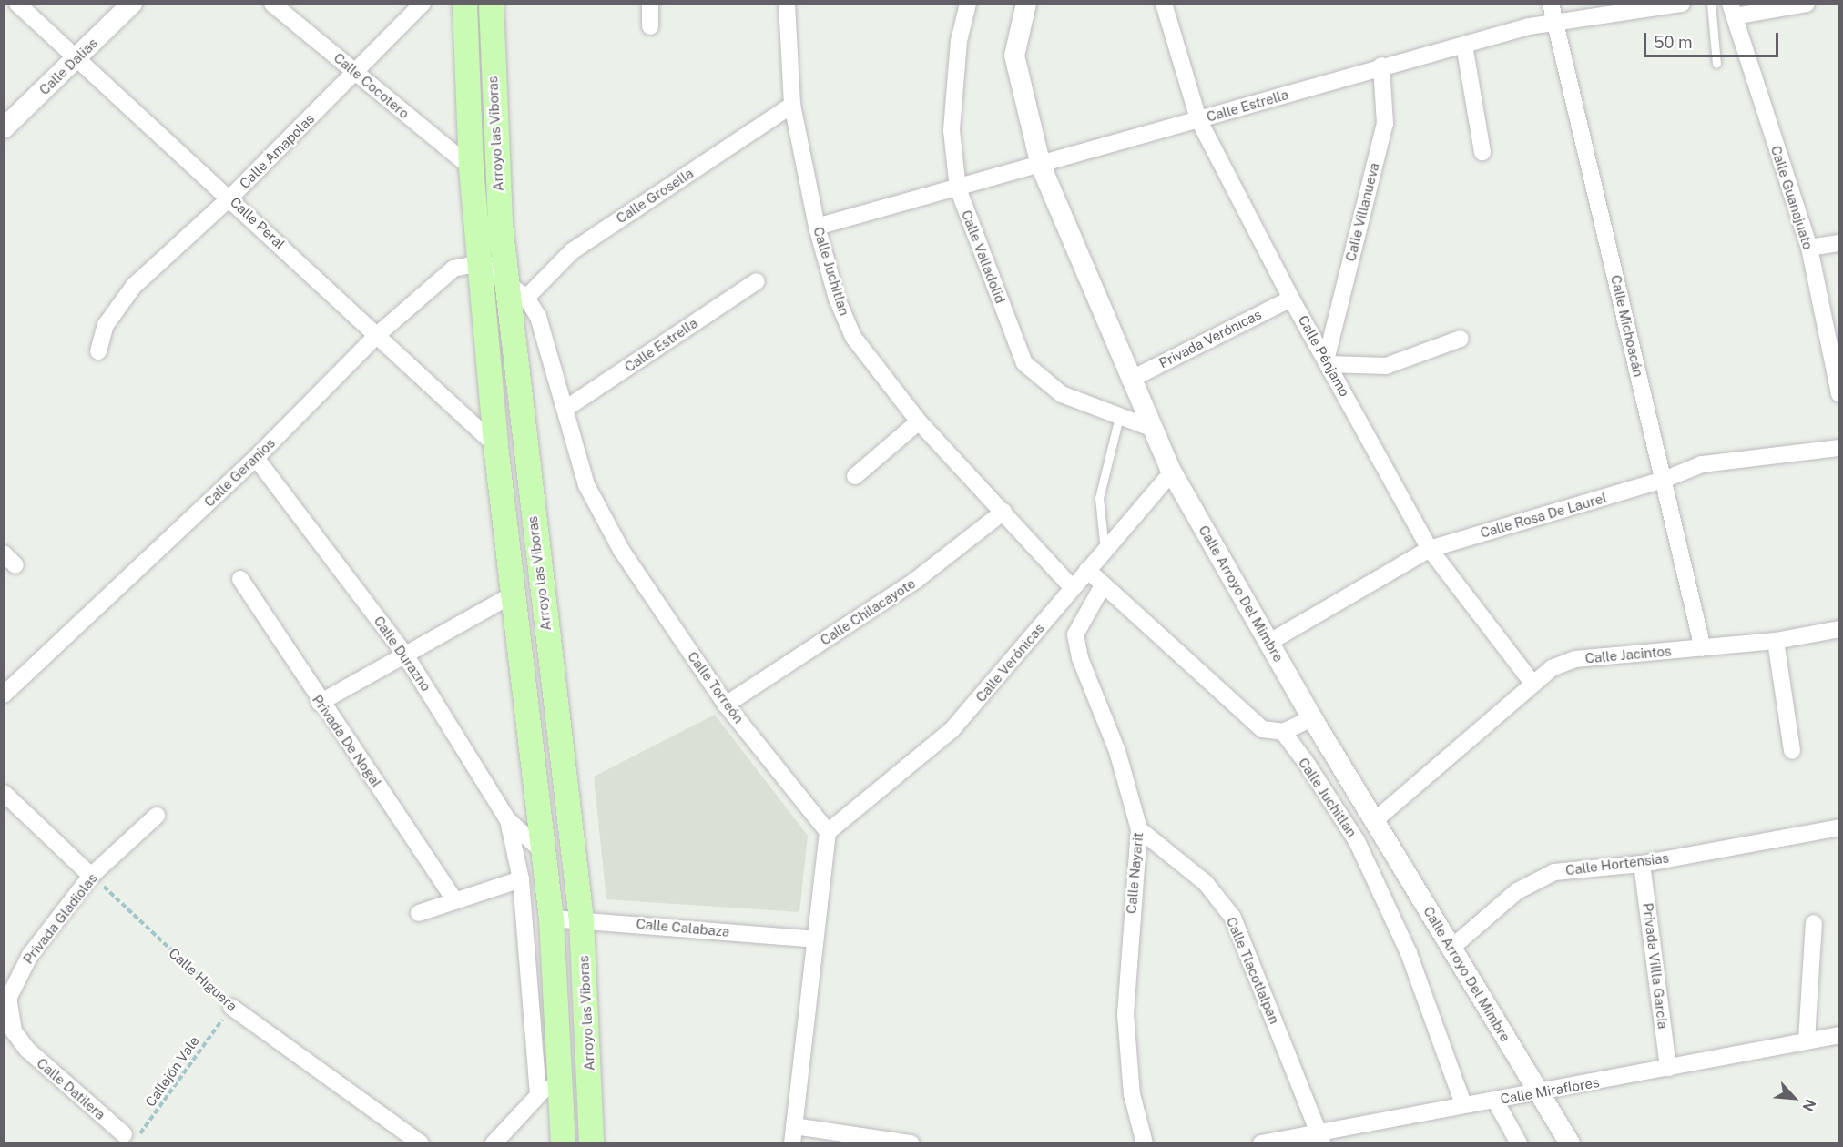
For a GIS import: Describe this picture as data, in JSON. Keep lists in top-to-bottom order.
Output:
{
  "streets": {
    "main road": ["Arroyo las Víboras"],
    "street": [
      "Calle Dalias",
      "Calle Cocotero",
      "Calle Estrella",
      "Calle Amapolas",
      "Calle Grosella",
      "Calle Guanajuato",
      "Calle Villanueva",
      "Calle Peral",
      "Calle Valladolid",
      "Calle Juchitlan",
      "Calle Michoacán",
      "Privada Verónicas",
      "Calle Pénjamo",
      "Calle Geranios",
      "Calle Rosa De Laurel",
      "Calle Arroyo Del Mimbre",
      "Calle Chilacayote",
      "Calle Durazno",
      "Calle Jacintos",
      "Calle Verónicas",
      "Calle Torreón",
      "Privada De Nogal",
      "Calle Hortensias",
      "Calle Nayarit",
      "Privada Gladiolas",
      "Calle Calabaza",
      "Privada Villla García",
      "Calle Tlacotlalpan",
      "Calle Higuera",
      "Calle Datilera",
      "Calle Miraflores"
    ],
    "path": ["Callejón Vale"]
  },
  "crossings": [
    ["Calle Dalias", "Calle Peral"],
    ["Calle Cocotero", "Arroyo las Víboras"],
    ["Calle Cocotero", "Calle Amapolas"],
    ["Calle Estrella", "Calle Villanueva"],
    ["Calle Estrella", "Calle Valladolid"],
    ["Calle Estrella", "Calle Juchitlan"],
    ["Calle Estrella", "Calle Michoacán"],
    ["Calle Estrella", "Calle Pénjamo"],
    ["Calle Estrella", "Calle Arroyo Del Mimbre"],
    ["Calle Estrella", "Calle Torreón"],
    ["Arroyo las Víboras", "Calle Peral"],
    ["Arroyo las Víboras", "Calle Geranios"],
    ["Arroyo las Víboras", "Calle Durazno"],
    ["Arroyo las Víboras", "Calle Torreón"],
    ["Arroyo las Víboras", "Calle Calabaza"],
    ["Calle Amapolas", "Calle Peral"],
    ["Calle Grosella", "Calle Juchitlan"],
    ["Calle Grosella", "Calle Torreón"],
    ["Calle Villanueva", "Calle Pénjamo"],
    ["Calle Peral", "Calle Geranios"],
    ["Calle Valladolid", "Calle Arroyo Del Mimbre"],
    ["Calle Juchitlan", "Calle Chilacayote"],
    ["Calle Juchitlan", "Calle Verónicas"],
    ["Calle Juchitlan", "Calle Miraflores"],
    ["Calle Michoacán", "Calle Rosa De Laurel"],
    ["Calle Michoacán", "Calle Jacintos"],
    ["Privada Verónicas", "Calle Pénjamo"],
    ["Privada Verónicas", "Calle Arroyo Del Mimbre"],
    ["Calle Pénjamo", "Calle Rosa De Laurel"],
    ["Calle Pénjamo", "Calle Jacintos"],
    ["Calle Geranios", "Calle Durazno"],
    ["Calle Geranios", "Calle Torreón"],
    ["Calle Rosa De Laurel", "Calle Arroyo Del Mimbre"],
    ["Calle Arroyo Del Mimbre", "Calle Jacintos"],
    ["Calle Arroyo Del Mimbre", "Calle Verónicas"],
    ["Calle Arroyo Del Mimbre", "Calle Hortensias"],
    ["Calle Arroyo Del Mimbre", "Calle Miraflores"],
    ["Calle Chilacayote", "Calle Torreón"],
    ["Calle Verónicas", "Calle Torreón"],
    ["Calle Hortensias", "Privada Villla García"],
    ["Calle Nayarit", "Calle Tlacotlalpan"],
    ["Privada Gladiolas", "Calle Higuera"],
    ["Privada Gladiolas", "Calle Datilera"],
    ["Privada Villla García", "Calle Miraflores"],
    ["Calle Tlacotlalpan", "Calle Miraflores"],
    ["Calle Higuera", "Callejón Vale"],
    ["Callejón Vale", "Calle Datilera"]
  ],
  "scale_bar": "50 m",
  "north": "bottom right"
}
